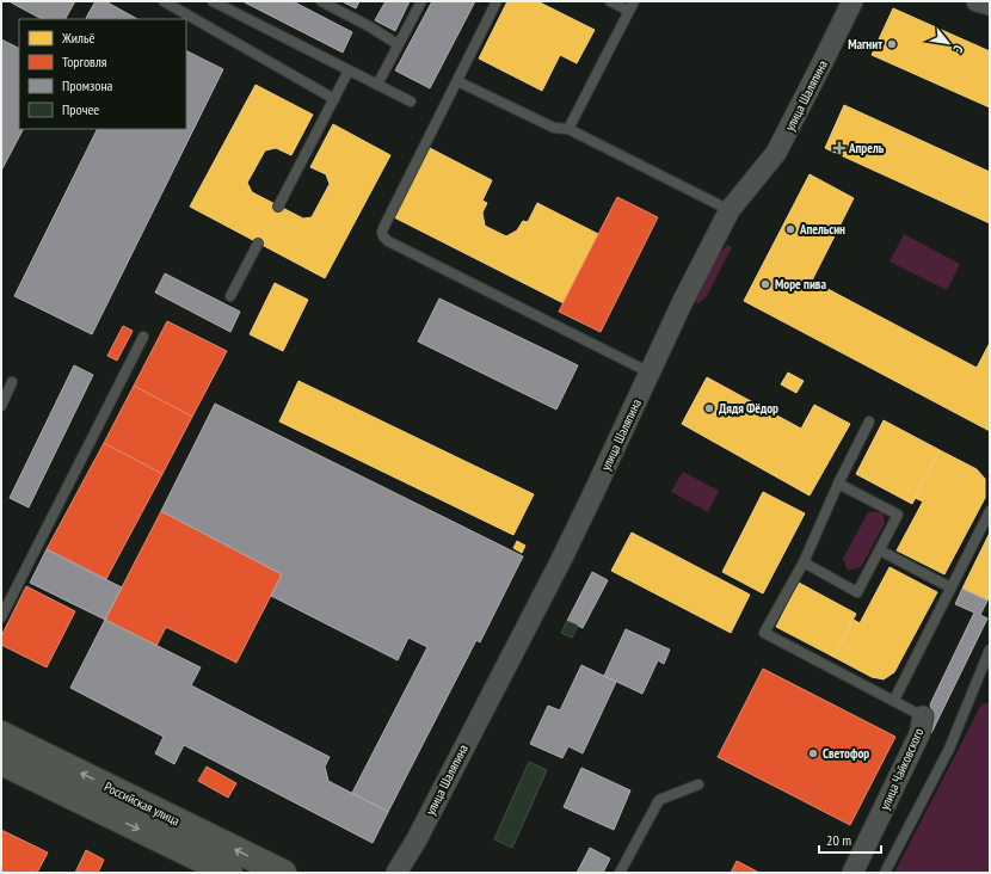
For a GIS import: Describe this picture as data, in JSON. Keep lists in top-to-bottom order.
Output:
{
  "streets": {
    "main road": ["Российская улица"],
    "street": ["улица Шаляпина", "улица Чайковского"]
  },
  "places": {
    "other": [
      "Магнит",
      "Апельсин",
      "Море пива",
      "Дядя Фёдор",
      "Светофор"
    ],
    "health": ["Апрель"]
  },
  "legend": [
    "Жильё",
    "Торговля",
    "Промзона",
    "Прочее"
  ],
  "scale_bar": "20 m",
  "north": "bottom right"
}
